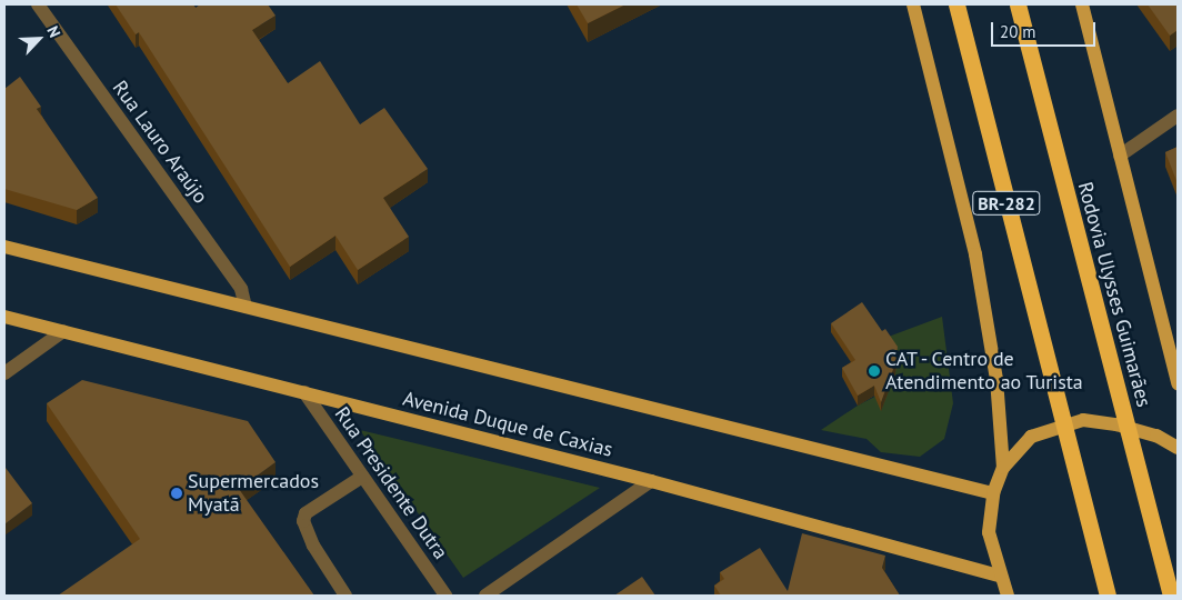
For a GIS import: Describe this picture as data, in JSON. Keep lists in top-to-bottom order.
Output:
{
  "streets": {
    "highway": ["BR-282", "Rodovia Ulysses Guimarães"],
    "main road": ["Avenida Duque de Caxias"],
    "street": ["Rua Lauro Araújo", "Rua Presidente Dutra"]
  },
  "crossings": [
    ["Avenida Duque de Caxias", "Rua Presidente Dutra"]
  ],
  "places": ["CAT - Centro de Atendimento ao Turista", "Supermercados Myatã"],
  "scale_bar": "20 m",
  "north": "top right"
}
